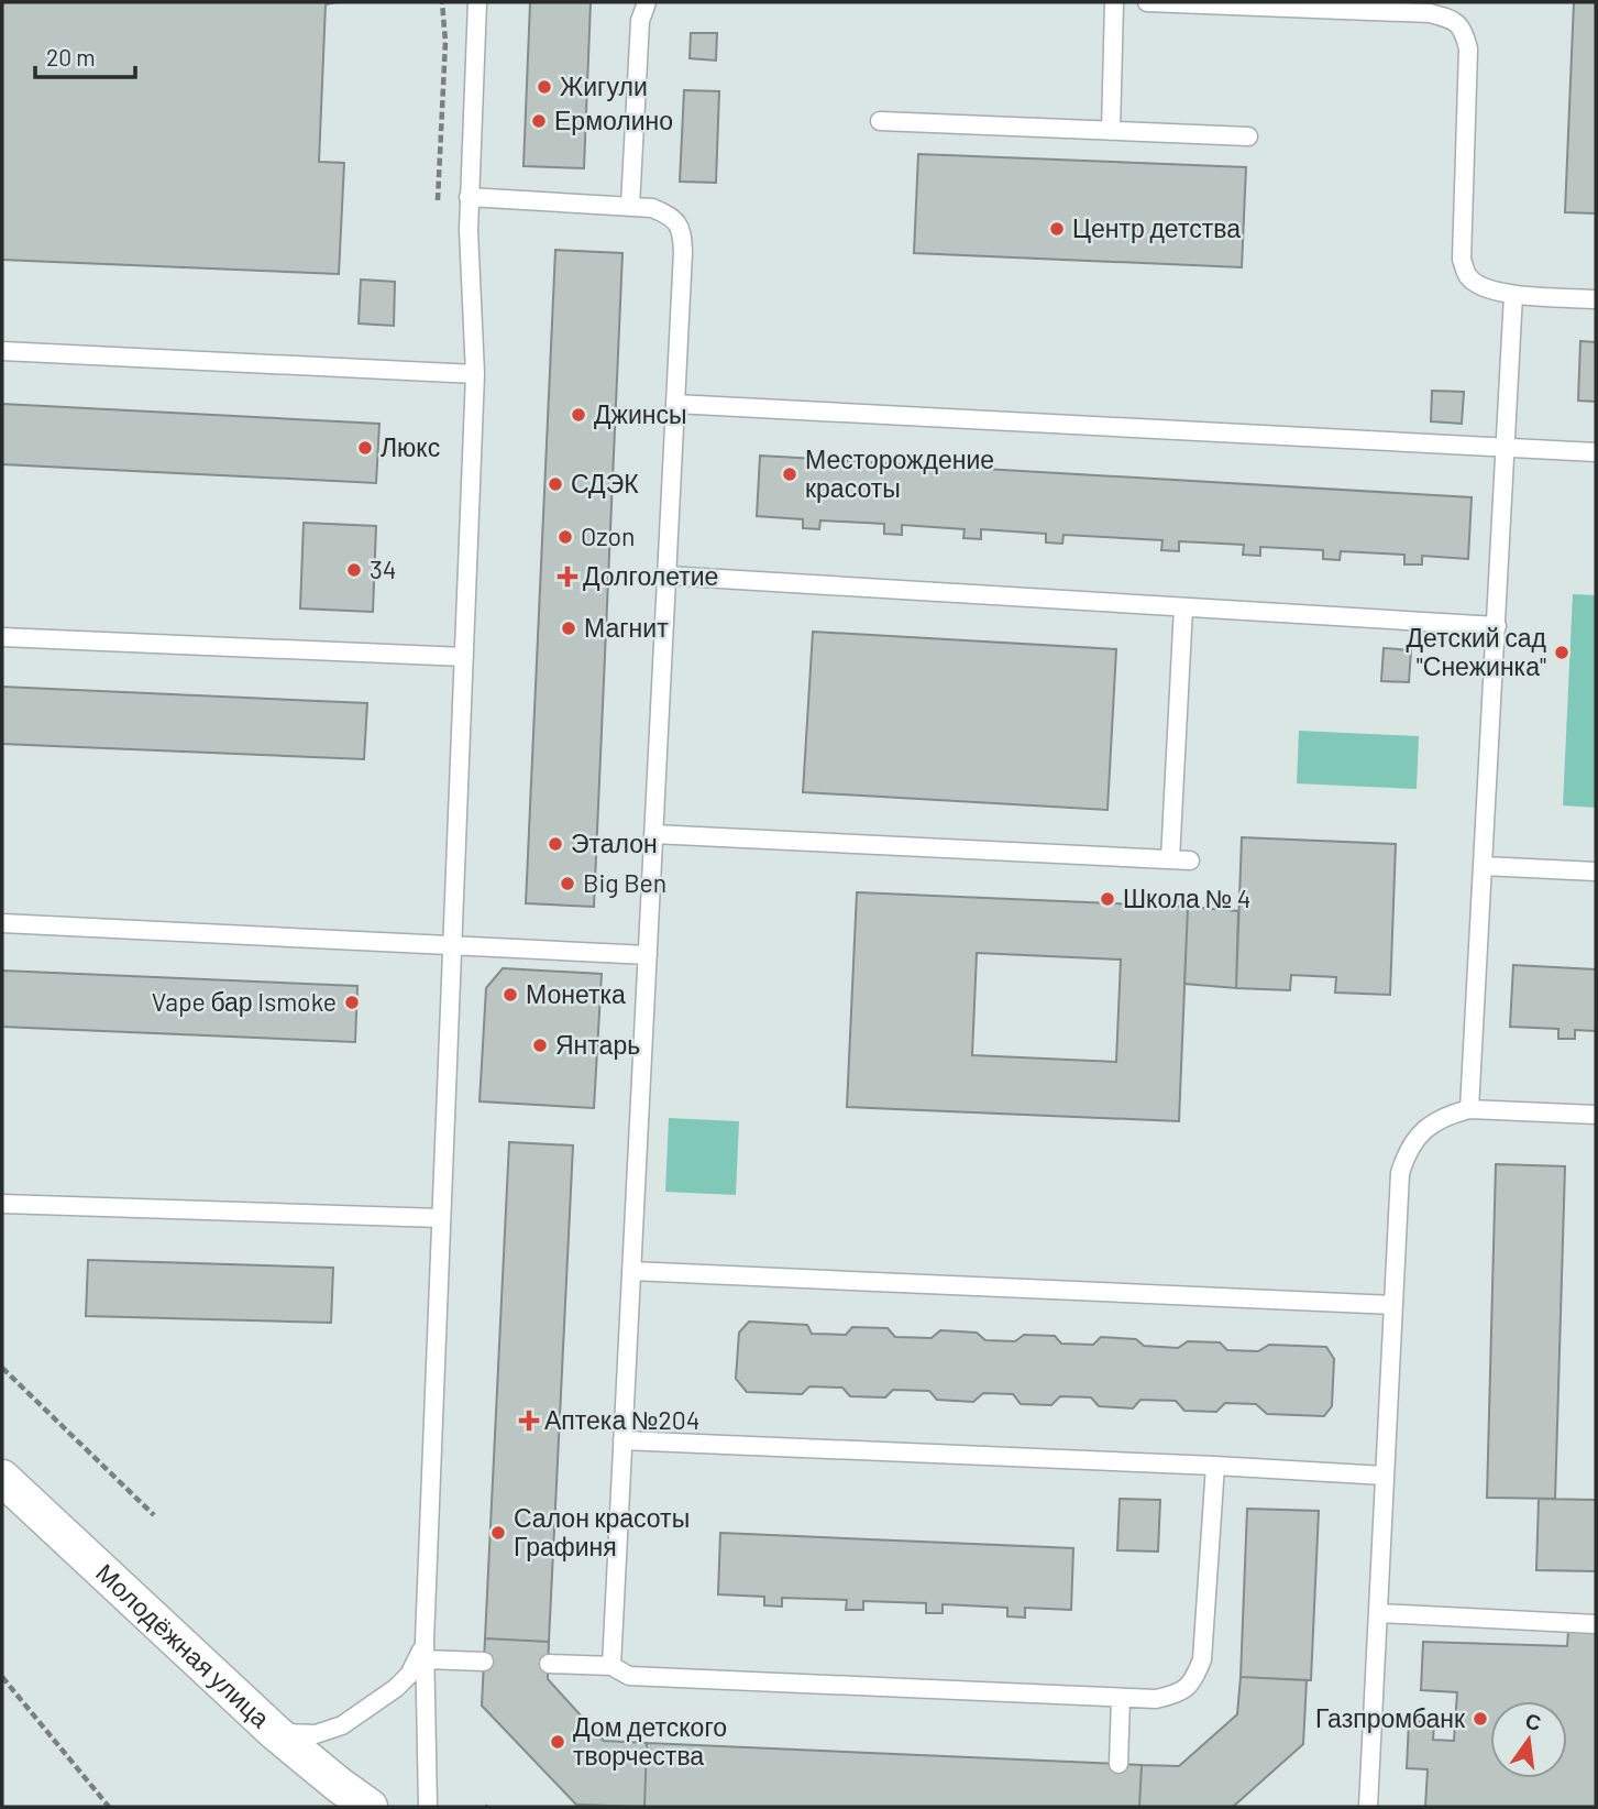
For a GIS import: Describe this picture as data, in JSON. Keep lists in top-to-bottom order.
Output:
{
  "streets": {
    "street": ["Молодёжная улица"]
  },
  "places": {
    "other": [
      "Жигули",
      "Ермолино",
      "Центр детства",
      "Джинсы",
      "Люкс",
      "Месторождение красоты",
      "СДЭК",
      "Ozon",
      "34",
      "Магнит",
      "Детский сад \"Снежинка\"",
      "Эталон",
      "Big Ben",
      "Школа № 4",
      "Монетка",
      "Vape бар Ismoke",
      "Янтарь",
      "Салон красоты Графиня",
      "Газпромбанк",
      "Дом детского творчества"
    ],
    "health": ["Долголетие", "Аптека №204"]
  },
  "scale_bar": "20 m",
  "north": "top"
}
